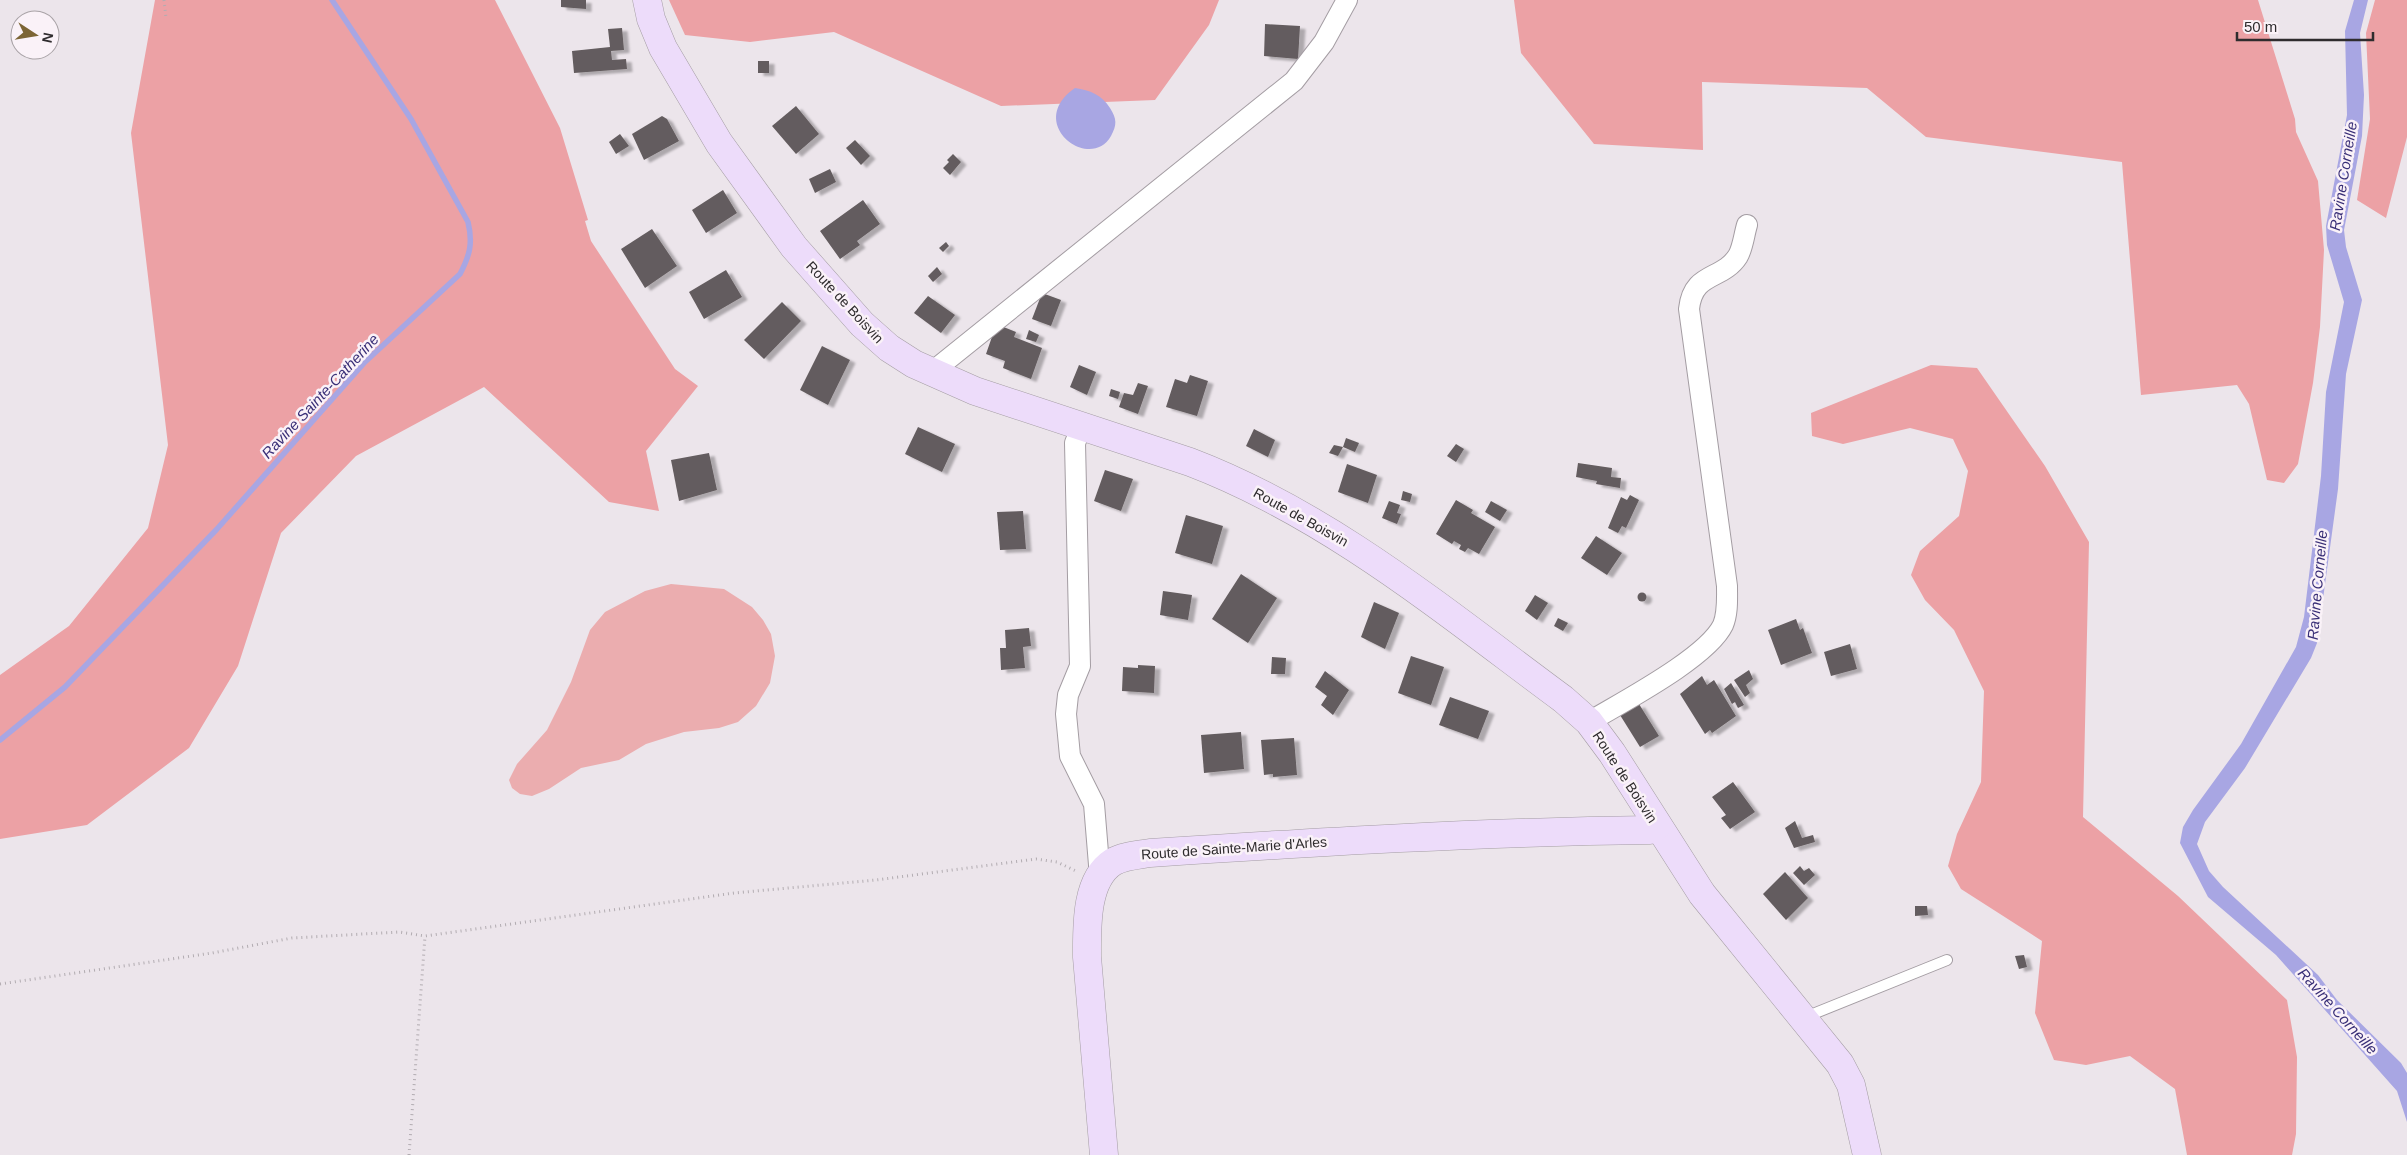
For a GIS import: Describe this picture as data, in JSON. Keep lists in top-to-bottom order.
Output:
{
  "streets": {
    "main road": ["Route de Boisvin", "Route de Sainte-Marie d'Arles"]
  },
  "crossings": [
    ["Route de Boisvin", "Route de Sainte-Marie d'Arles"]
  ],
  "water": ["Ravine Corneille", "Ravine Sainte-Catherine"],
  "scale_bar": "50 m",
  "north": "right"
}
